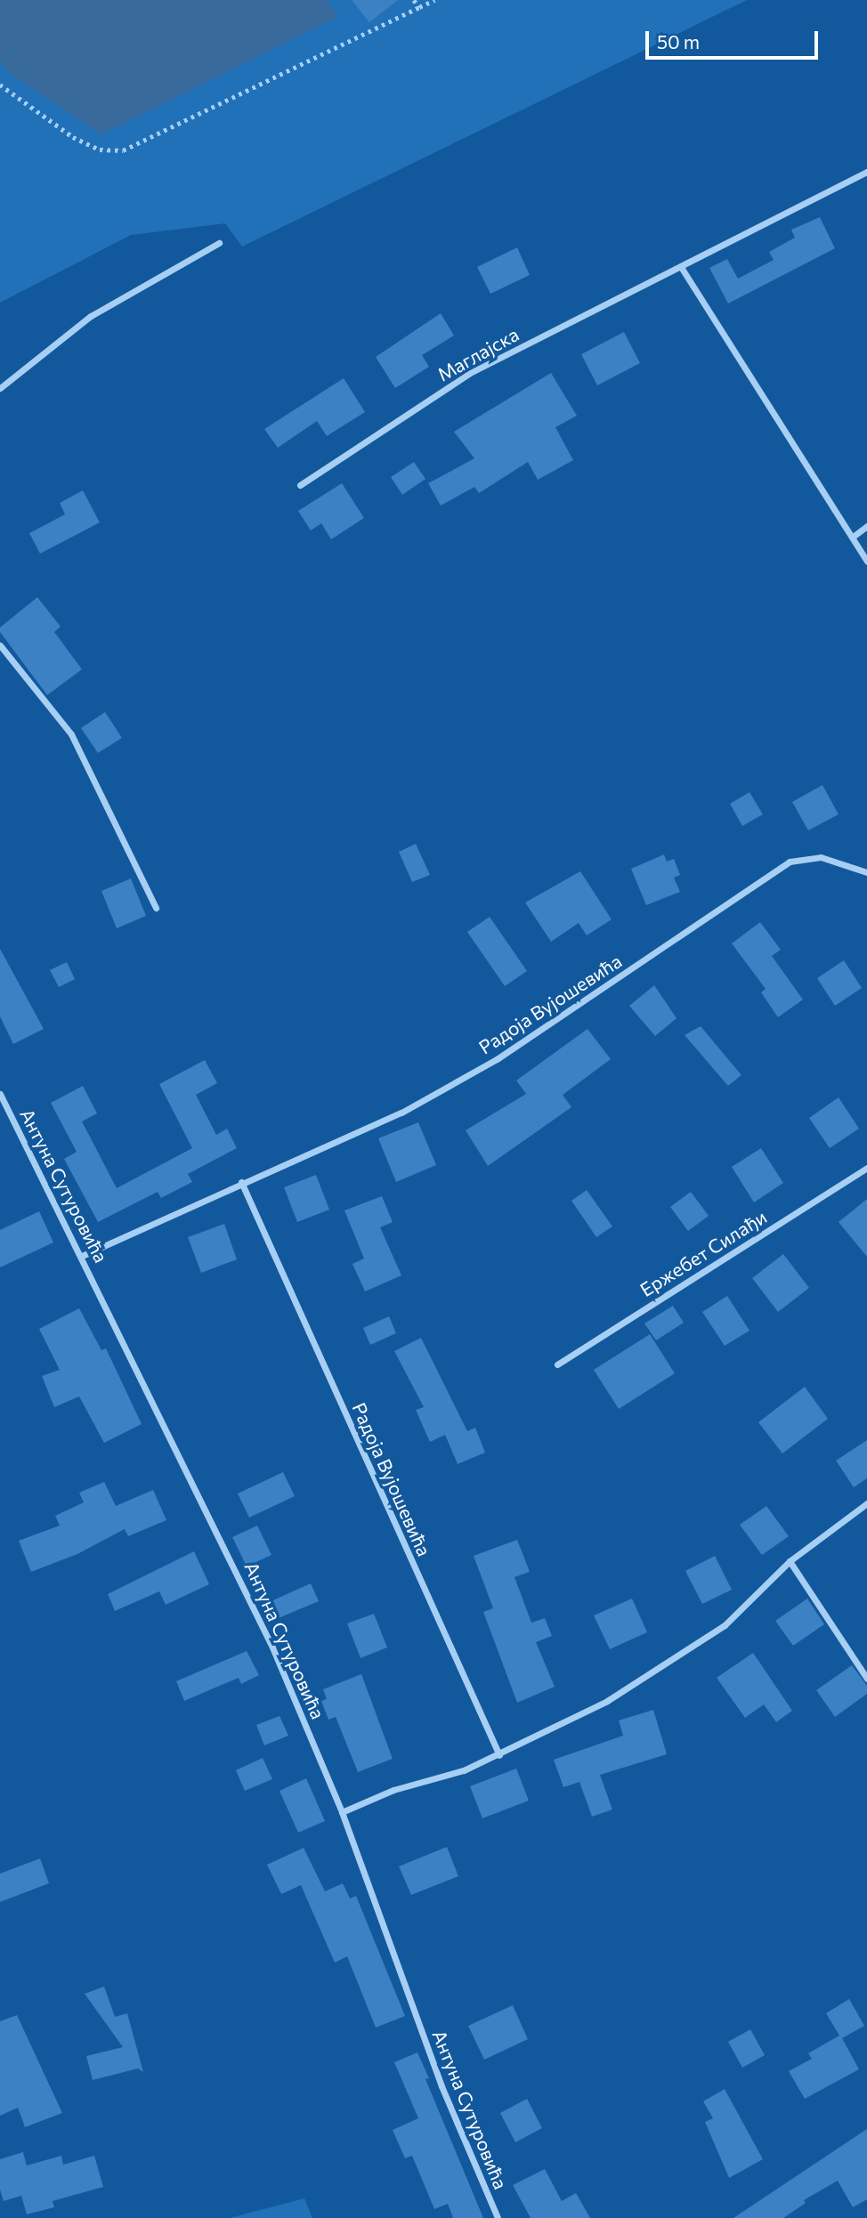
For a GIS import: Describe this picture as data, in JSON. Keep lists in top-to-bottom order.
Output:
{
  "streets": {
    "street": [
      "Маглајска",
      "Радоја Вујошевића",
      "Антуна Сутуровића",
      "Ержебет Силађи"
    ]
  },
  "crossings": [
    ["Радоја Вујошевића", "Антуна Сутуровића"]
  ],
  "scale_bar": "50 m"
}
